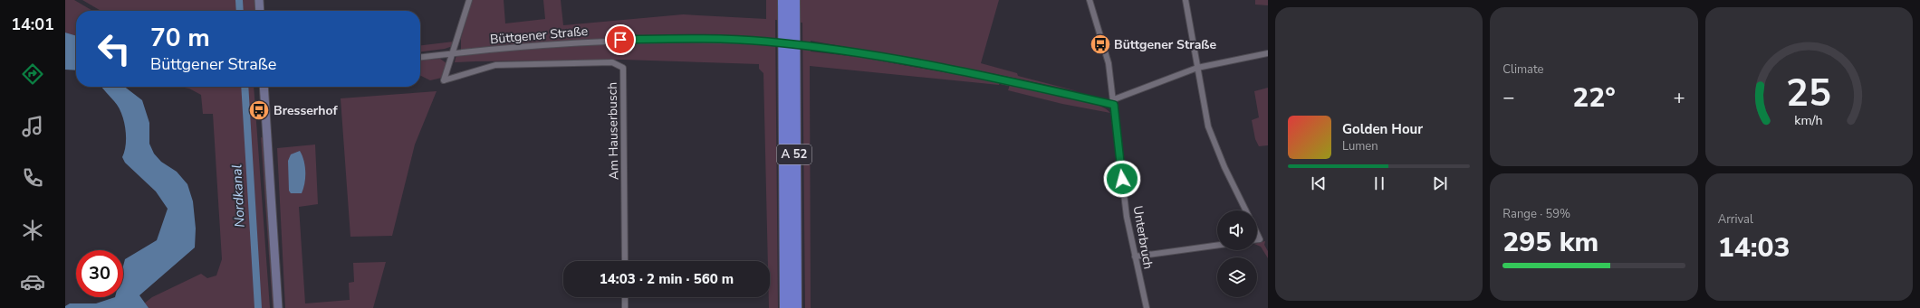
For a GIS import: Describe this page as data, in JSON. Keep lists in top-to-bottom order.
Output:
{
  "streets": {
    "highway": ["A 52"],
    "street": ["Büttgener Straße", "Am Hauserbusch", "Unterbruch"]
  },
  "crossings": [
    ["Büttgener Straße", "Am Hauserbusch"],
    ["Büttgener Straße", "Unterbruch"]
  ],
  "water": ["Nordkanal"],
  "places": {
    "bus stop": ["Büttgener Straße", "Bresserhof"]
  },
  "page": {
    "tabs": "14:01",
    "tile": [
      "Climate",
      ["Range · 59%", "295 km"],
      ["Arrival", "14:03"]
    ],
    "turn": ["70 m", "Büttgener Straße"],
    "heat": ["−", "22°", "+"],
    "song": ["Golden Hour", "Lumen"],
    "limit": "30",
    "trip": "14:03 · 2 min · 560 m",
    "gauge": ["25", "km/h"]
  }
}
